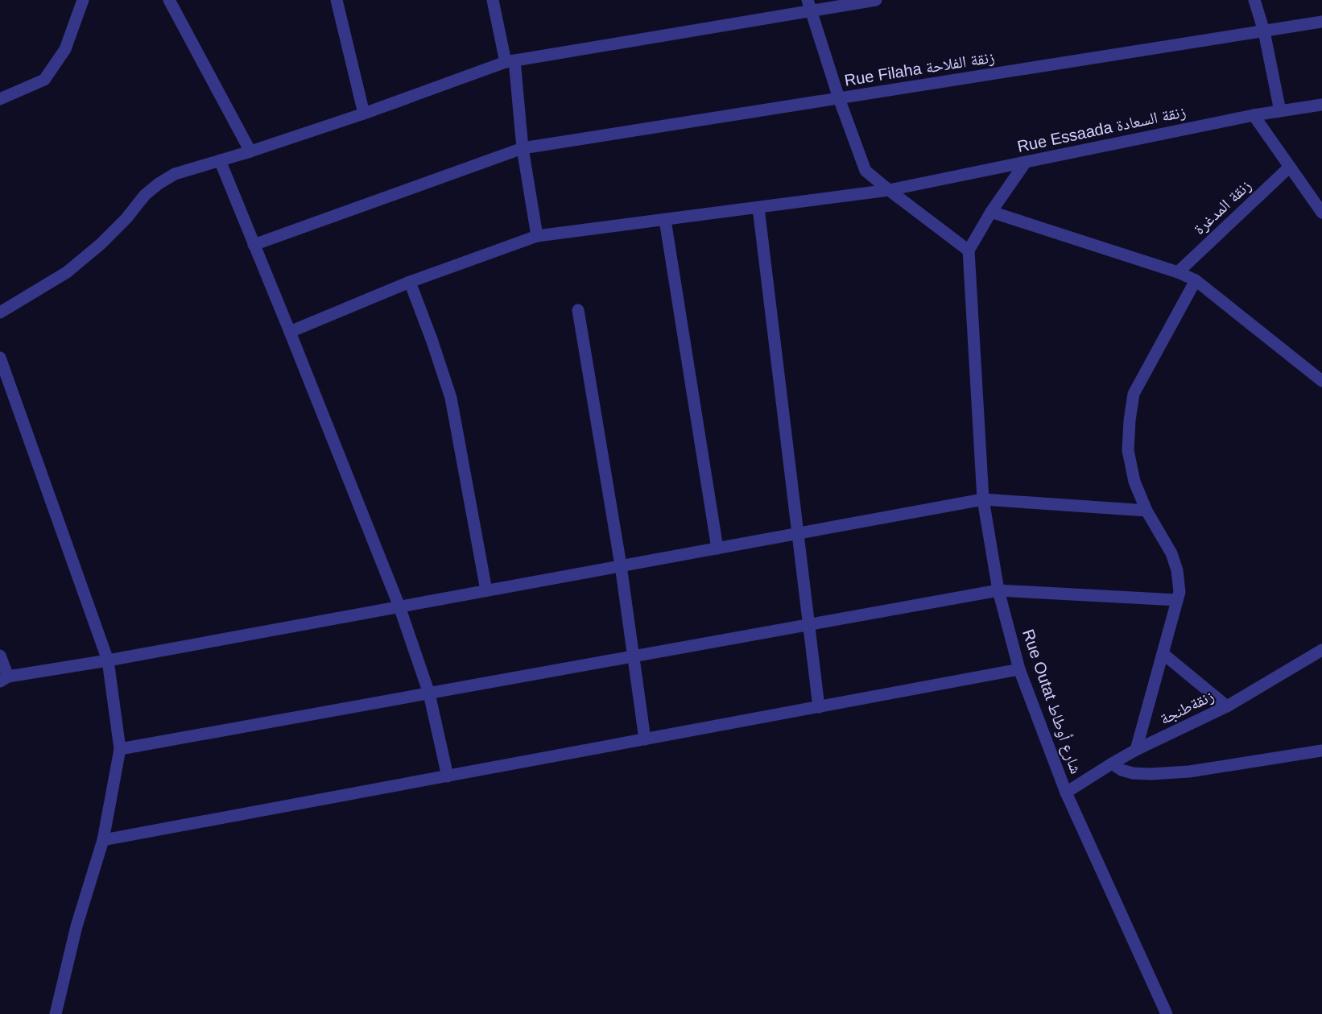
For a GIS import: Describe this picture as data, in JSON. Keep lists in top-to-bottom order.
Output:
{
  "streets": {
    "street": [
      "Rue Filaha زنقة الفلاحة",
      "Rue Essaada زنقة السعادة",
      "زنقة المدغرة",
      "Rue Outat شارع أوطاط",
      "زنقةطنجة"
    ]
  },
  "crossings": [
    ["Rue Outat شارع أوطاط", "زنقةطنجة"]
  ]
}
